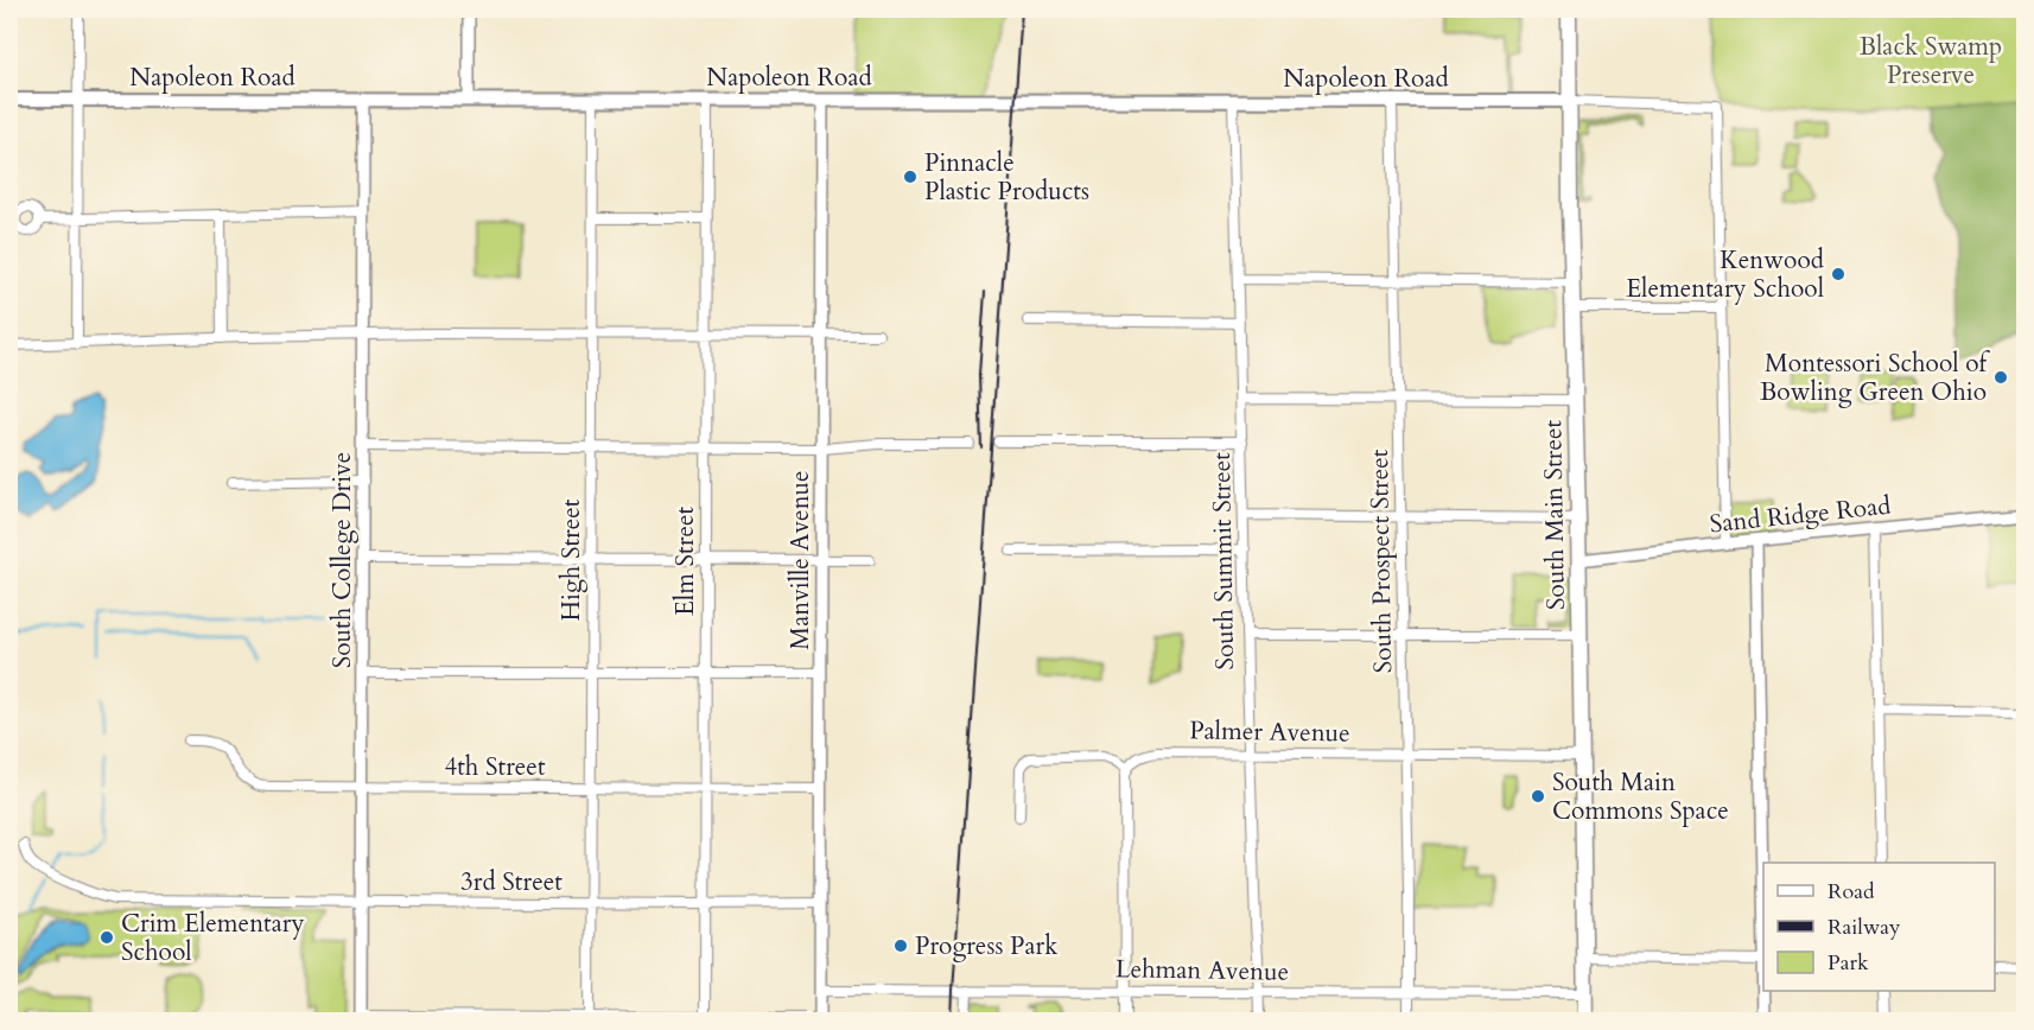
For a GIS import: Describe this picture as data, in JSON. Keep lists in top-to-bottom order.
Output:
{
  "streets": {
    "main road": ["Napoleon Road", "South Main Street"],
    "street": [
      "Sand Ridge Road",
      "South College Drive",
      "High Street",
      "Manville Avenue",
      "Elm Street",
      "South Summit Street",
      "South Prospect Street",
      "Palmer Avenue",
      "4th Street",
      "3rd Street",
      "Lehman Avenue"
    ]
  },
  "crossings": [
    ["Napoleon Road", "South Main Street"],
    ["Napoleon Road", "South College Drive"],
    ["Napoleon Road", "High Street"],
    ["Napoleon Road", "Manville Avenue"],
    ["Napoleon Road", "Elm Street"],
    ["Napoleon Road", "South Summit Street"],
    ["Napoleon Road", "South Prospect Street"],
    ["South Main Street", "Sand Ridge Road"],
    ["South Main Street", "Palmer Avenue"],
    ["South Main Street", "Lehman Avenue"],
    ["South College Drive", "4th Street"],
    ["South College Drive", "3rd Street"],
    ["High Street", "4th Street"],
    ["High Street", "3rd Street"],
    ["Manville Avenue", "4th Street"],
    ["Manville Avenue", "3rd Street"],
    ["Manville Avenue", "Lehman Avenue"],
    ["Elm Street", "4th Street"],
    ["Elm Street", "3rd Street"],
    ["South Summit Street", "Palmer Avenue"],
    ["South Summit Street", "Lehman Avenue"],
    ["South Prospect Street", "Palmer Avenue"],
    ["South Prospect Street", "Lehman Avenue"]
  ],
  "parks": ["Black Swamp Preserve"],
  "places": [
    "Pinnacle Plastic Products",
    "Kenwood Elementary School",
    "Montessori School of Bowling Green Ohio",
    "South Main Commons Space",
    "Crim Elementary School",
    "Progress Park"
  ],
  "legend": ["Road", "Railway", "Park"]
}
